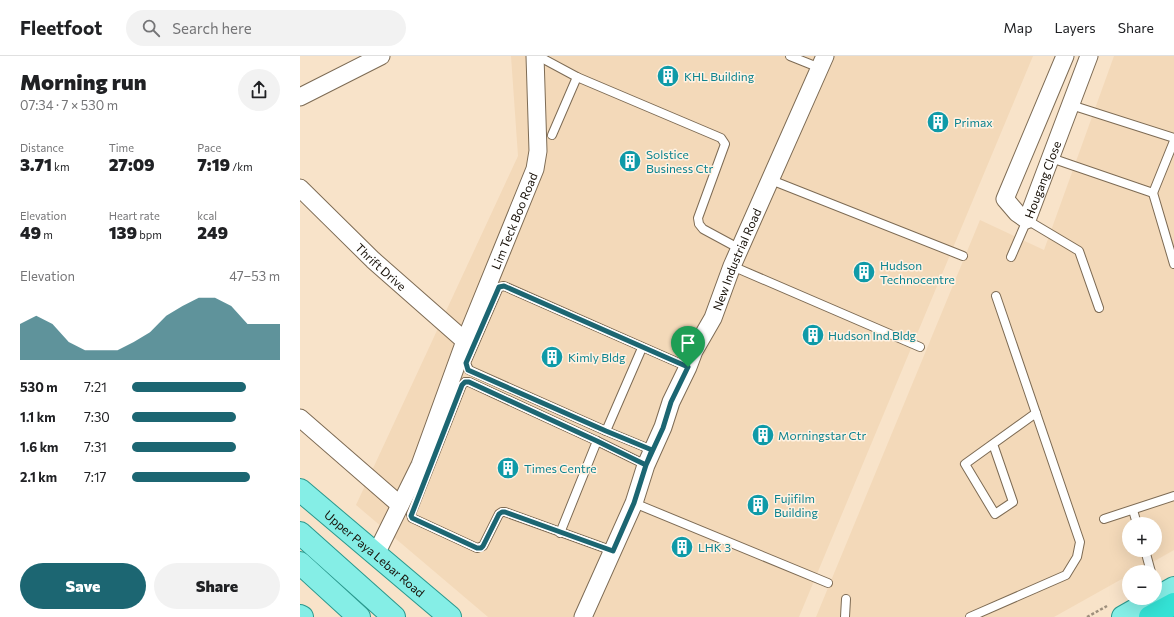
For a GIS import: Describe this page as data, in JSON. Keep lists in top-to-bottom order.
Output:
{
  "streets": {
    "main road": ["Upper Paya Lebar Road"],
    "street": [
      "Hougang Close",
      "Lim Teck Boo Road",
      "New Industrial Road",
      "Thrift Drive"
    ]
  },
  "crossings": [
    ["Lim Teck Boo Road", "Thrift Drive"],
    ["Lim Teck Boo Road", "Upper Paya Lebar Road"]
  ],
  "places": {
    "building": [
      "KHL Building",
      "Primax",
      "Solstice Business Ctr",
      "Hudson Technocentre",
      "Hudson Ind Bldg",
      "Kimly Bldg",
      "Morningstar Ctr",
      "Times Centre",
      "Fujifilm Building",
      "LHK 3"
    ]
  },
  "page": {
    "header": "Fleetfoot",
    "search": "Search here",
    "nav": ["Map", "Layers", "Share"],
    "heading": ["Morning run", "07:34 · 7 × 530 m"],
    "stats": [
      ["Distance", "3.71 km"],
      ["Time", "27:09"],
      ["Pace", "7:19 /km"],
      ["Elevation", "49 m"],
      ["Heart rate", "139 bpm"],
      ["kcal", "249"]
    ],
    "chart": ["Elevation", "47–53 m"],
    "list": [
      {
        "name": "530 m",
        "note": "7:21"
      },
      {
        "name": "1.1 km",
        "note": "7:30"
      },
      {
        "name": "1.6 km",
        "note": "7:31"
      },
      {
        "name": "2.1 km",
        "note": "7:17"
      }
    ],
    "map_buttons": ["+", "−"],
    "buttons": ["Save", "Share"]
  }
}
